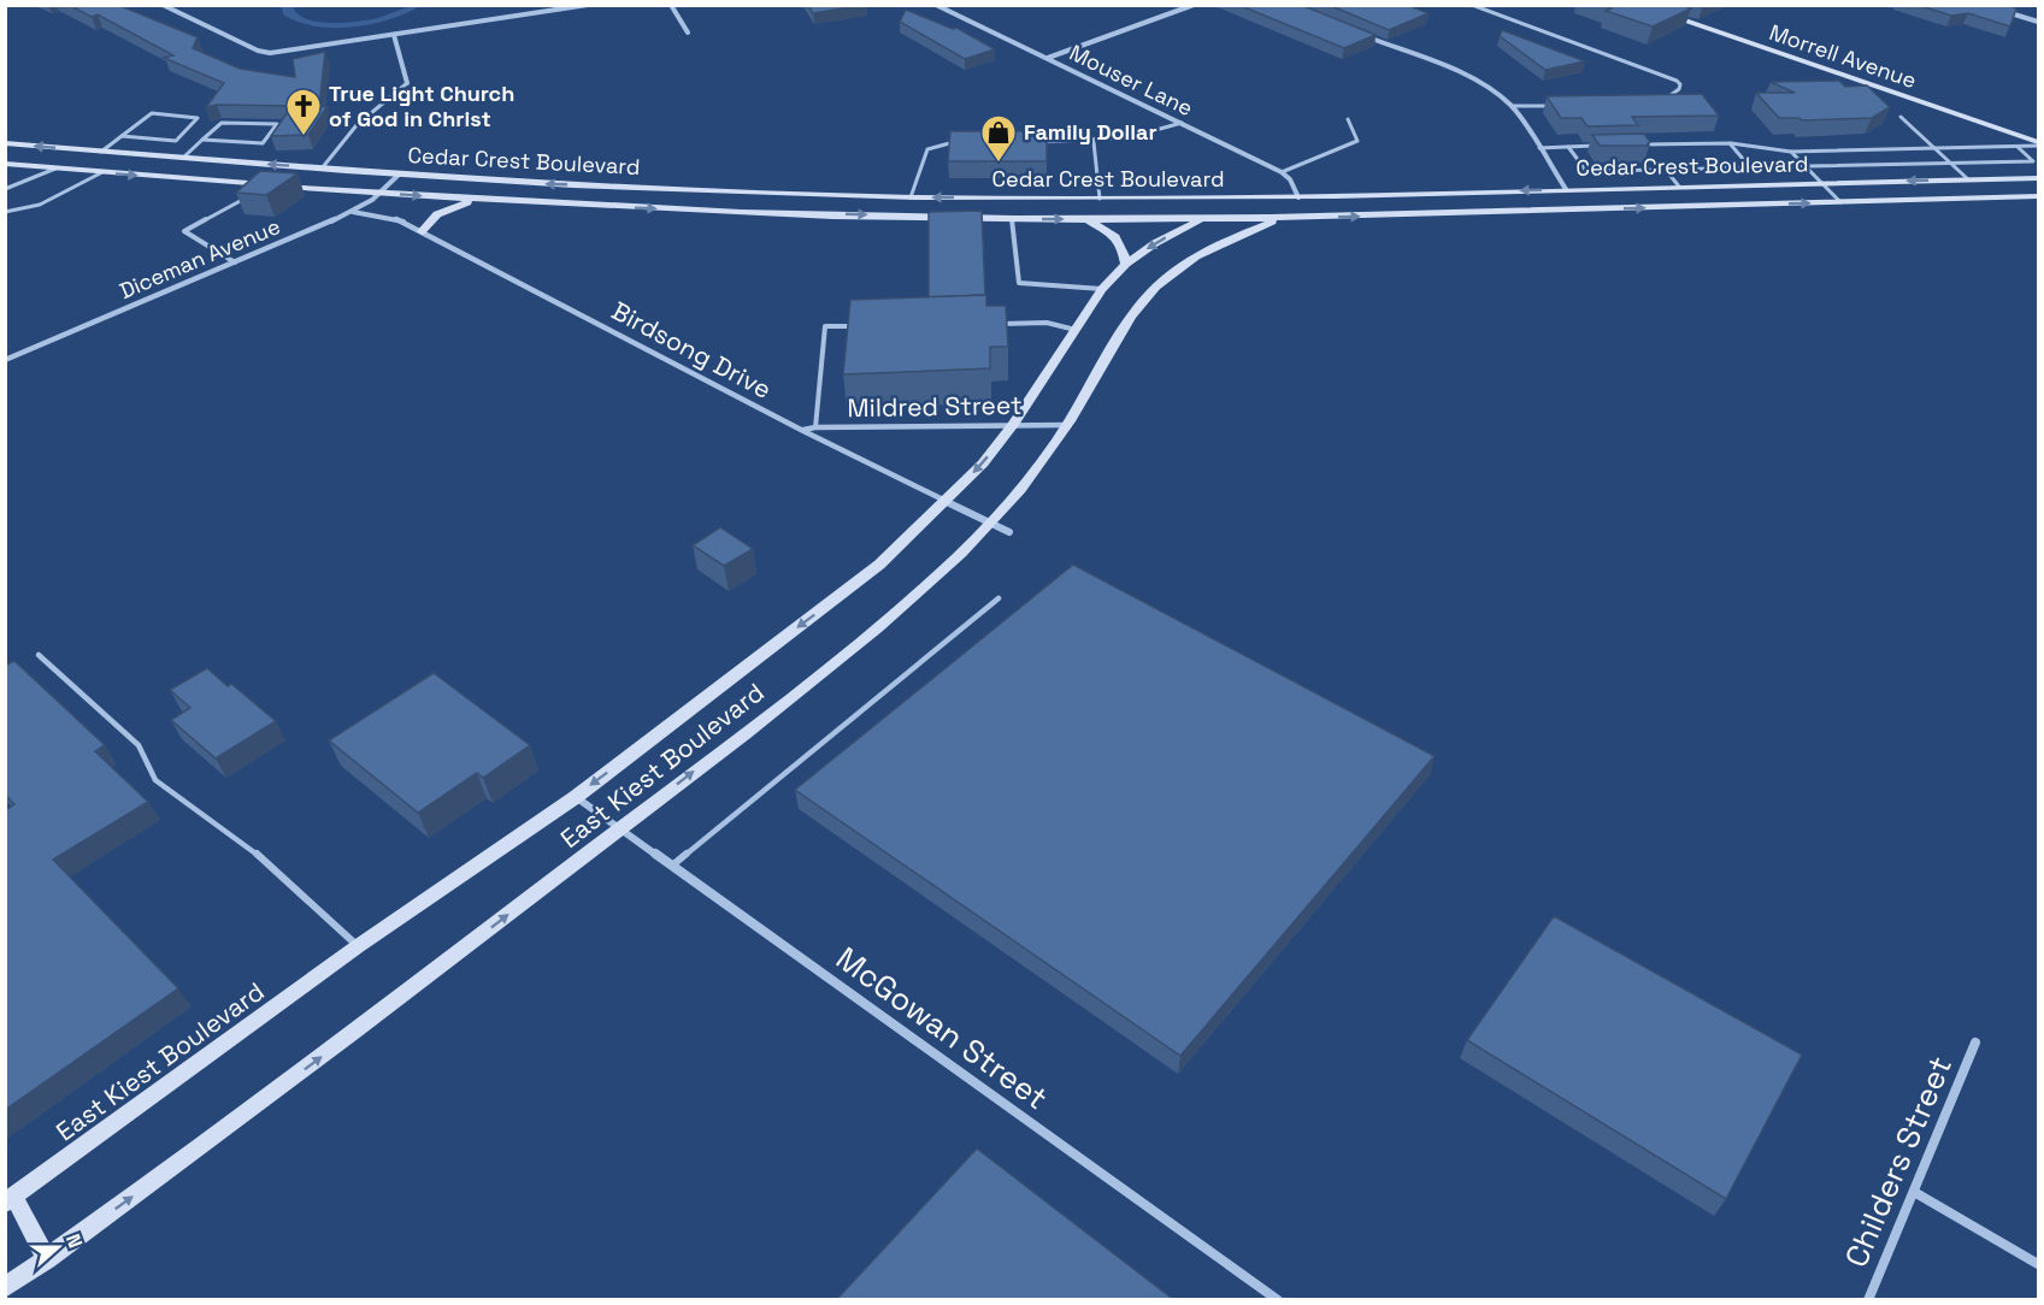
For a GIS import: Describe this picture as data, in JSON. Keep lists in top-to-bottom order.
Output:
{
  "streets": {
    "main road": ["Morrell Avenue", "Cedar Crest Boulevard", "East Kiest Boulevard"],
    "street": [
      "Mouser Lane",
      "Diceman Avenue",
      "Birdsong Drive",
      "Mildred Street",
      "McGowan Street",
      "Childers Street"
    ]
  },
  "crossings": [
    ["Cedar Crest Boulevard", "Diceman Avenue"],
    ["Cedar Crest Boulevard", "East Kiest Boulevard"],
    ["Diceman Avenue", "Birdsong Drive"],
    ["Birdsong Drive", "Mildred Street"],
    ["Birdsong Drive", "East Kiest Boulevard"],
    ["Mildred Street", "East Kiest Boulevard"],
    ["East Kiest Boulevard", "McGowan Street"]
  ],
  "places": {
    "church": ["True Light Church of God in Christ"],
    "shop": ["Family Dollar"]
  },
  "north": "right"
}
